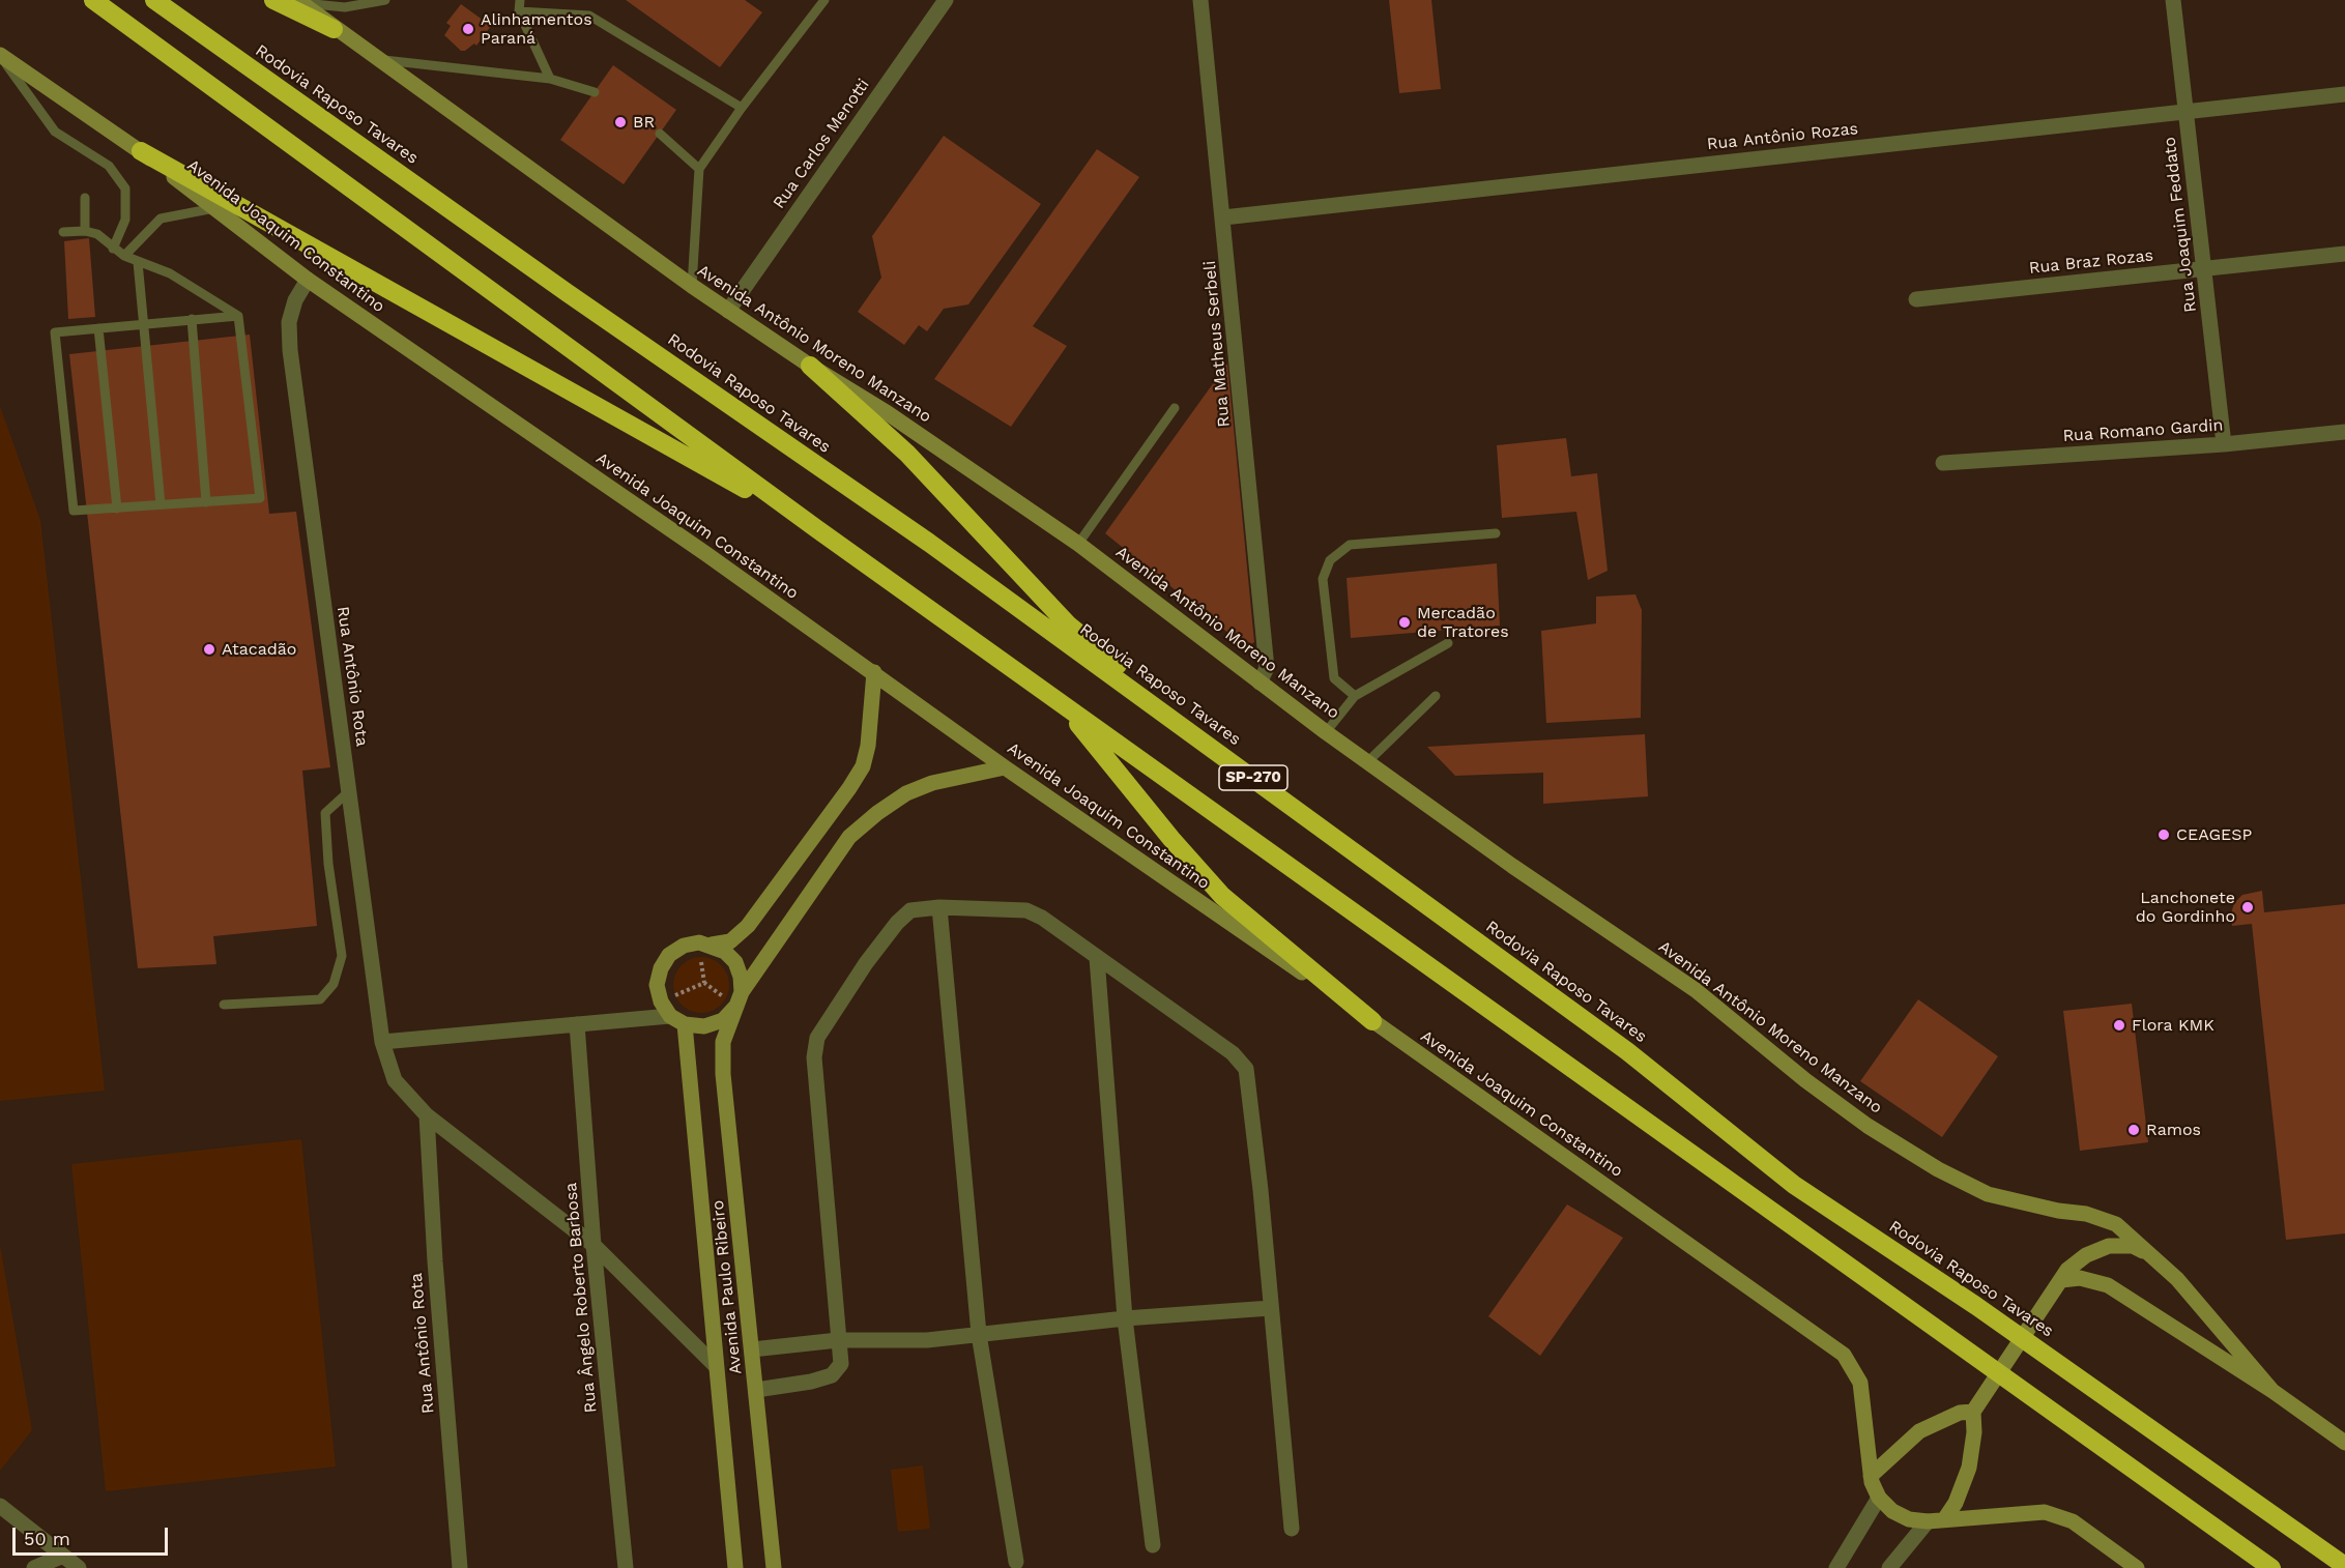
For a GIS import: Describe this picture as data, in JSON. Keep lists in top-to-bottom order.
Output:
{
  "streets": {
    "highway": ["Rodovia Raposo Tavares", "SP-270"],
    "main road": ["Avenida Joaquim Constantino", "Avenida Antônio Moreno Manzano", "Avenida Paulo Ribeiro"],
    "street": [
      "Rua Antônio Rozas",
      "Rua Carlos Menotti",
      "Rua Joaquim Feddato",
      "Rua Braz Rozas",
      "Rua Matheus Serbeli",
      "Rua Romano Gardin",
      "Rua Antônio Rota",
      "Rua Ângelo Roberto Barbosa"
    ]
  },
  "crossings": [
    ["Rua Antônio Rozas", "Rua Joaquim Feddato"],
    ["Rua Antônio Rozas", "Rua Matheus Serbeli"],
    ["Rua Carlos Menotti", "Avenida Antônio Moreno Manzano"],
    ["Rua Joaquim Feddato", "Rua Braz Rozas"],
    ["Rua Joaquim Feddato", "Rua Romano Gardin"],
    ["Avenida Joaquim Constantino", "Rua Antônio Rota"],
    ["Avenida Joaquim Constantino", "Avenida Paulo Ribeiro"],
    ["Avenida Antônio Moreno Manzano", "Rua Matheus Serbeli"]
  ],
  "places": [
    "Alinhamentos Paraná",
    "BR",
    "Mercadão de Tratores",
    "Atacadão",
    "CEAGESP",
    "Lanchonete do Gordinho",
    "Flora KMK",
    "Ramos"
  ],
  "scale_bar": "50 m"
}
